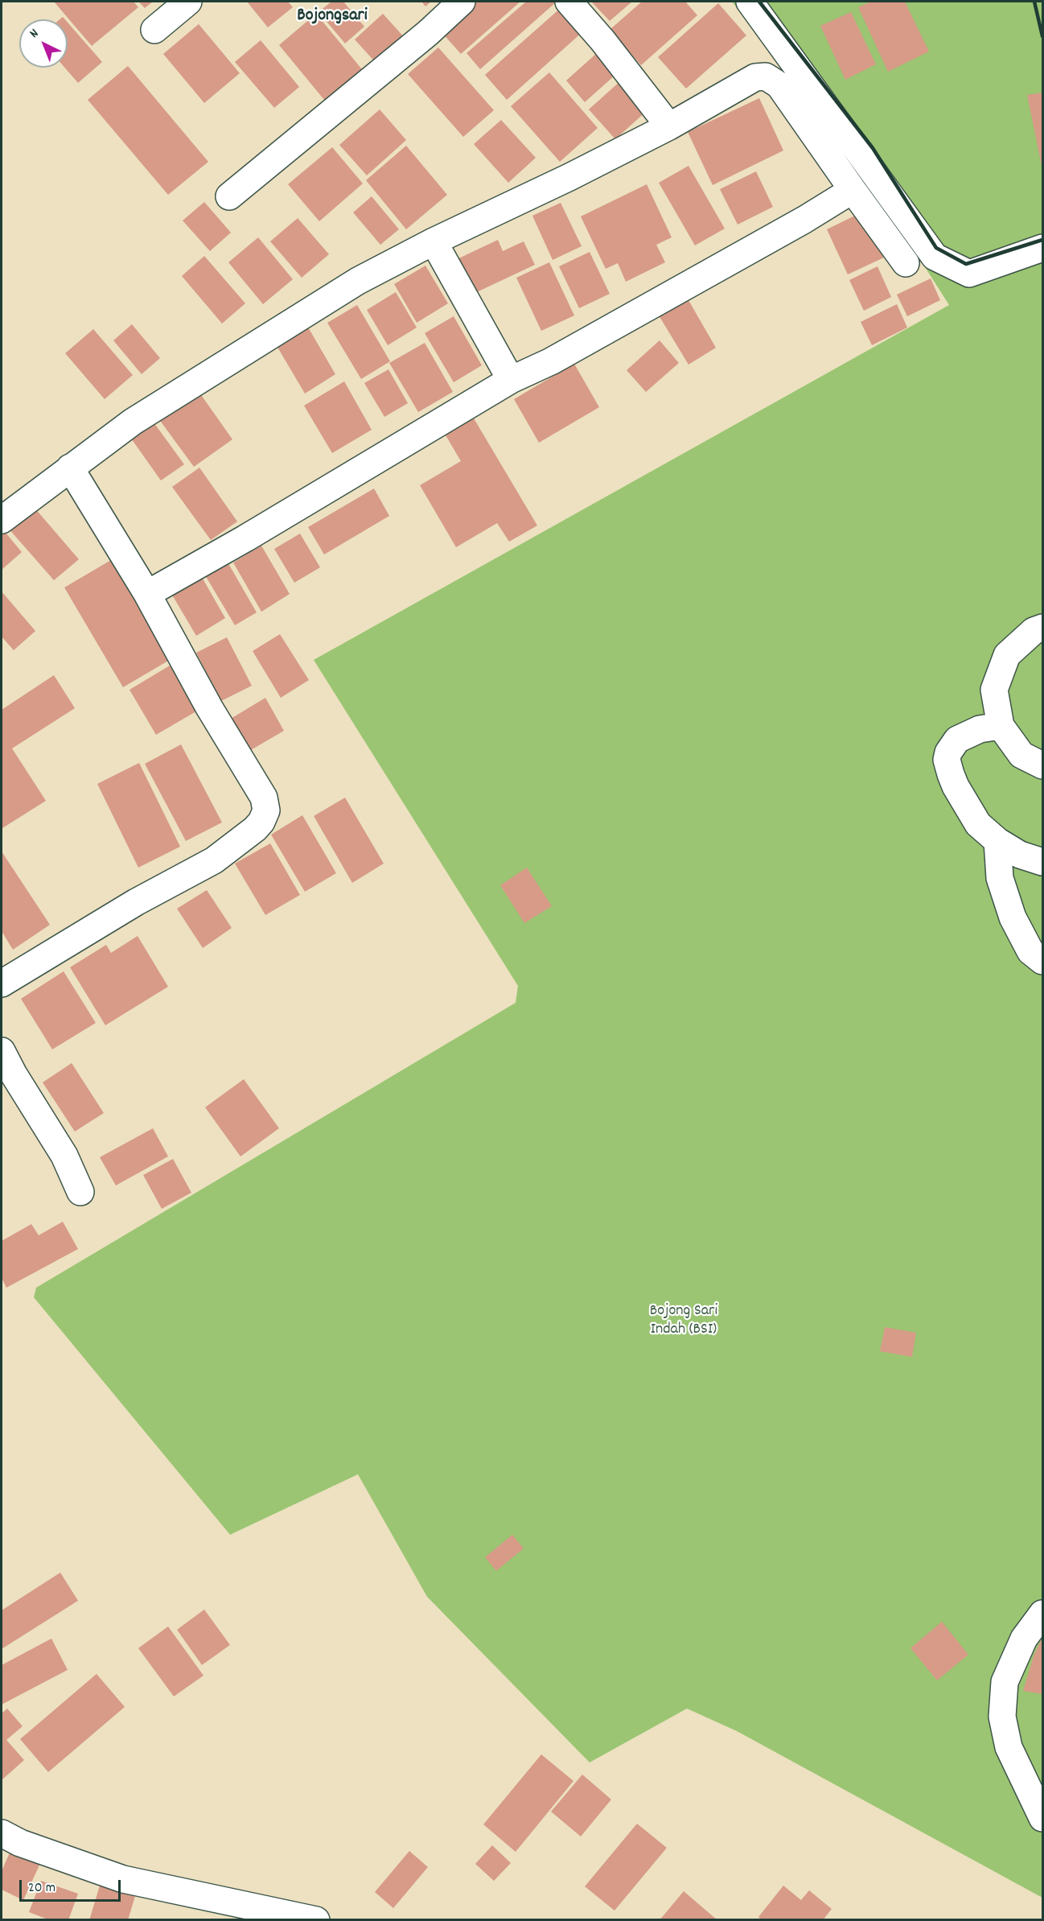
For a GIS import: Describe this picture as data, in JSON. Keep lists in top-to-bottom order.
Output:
{
  "districts": ["Bojongsari"],
  "parks": ["Bojong Sari Indah (BSI)"],
  "scale_bar": "20 m",
  "north": "top left"
}
